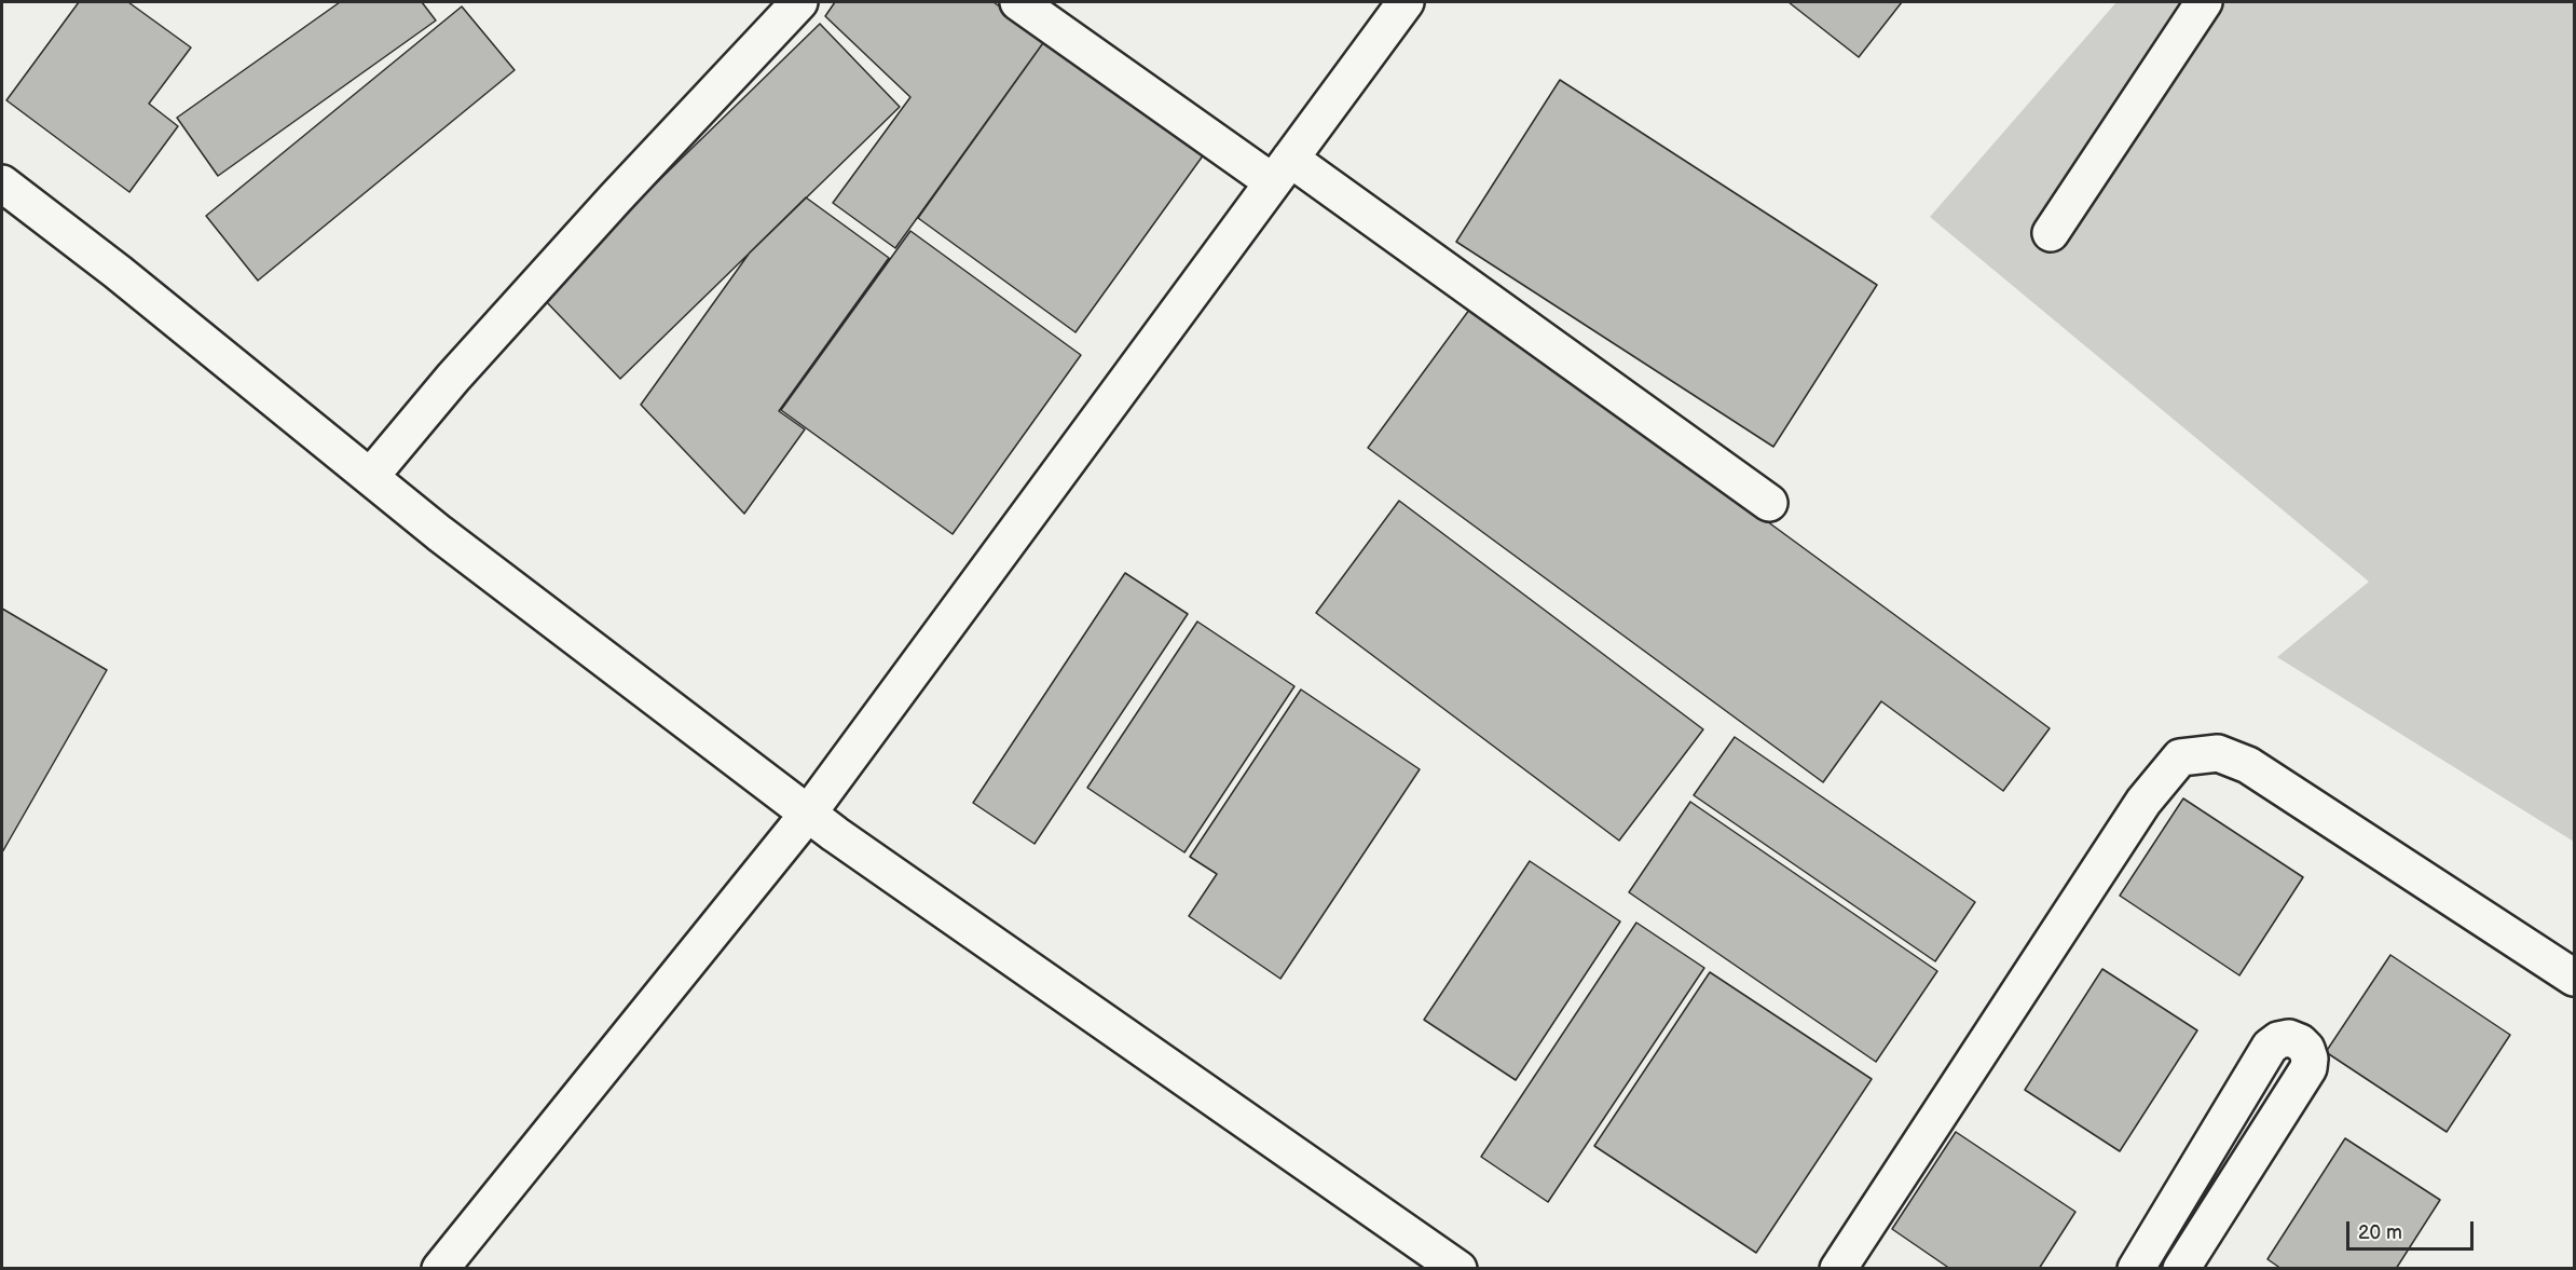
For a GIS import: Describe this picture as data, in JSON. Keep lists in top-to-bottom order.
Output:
{
  "scale_bar": "20 m"
}
